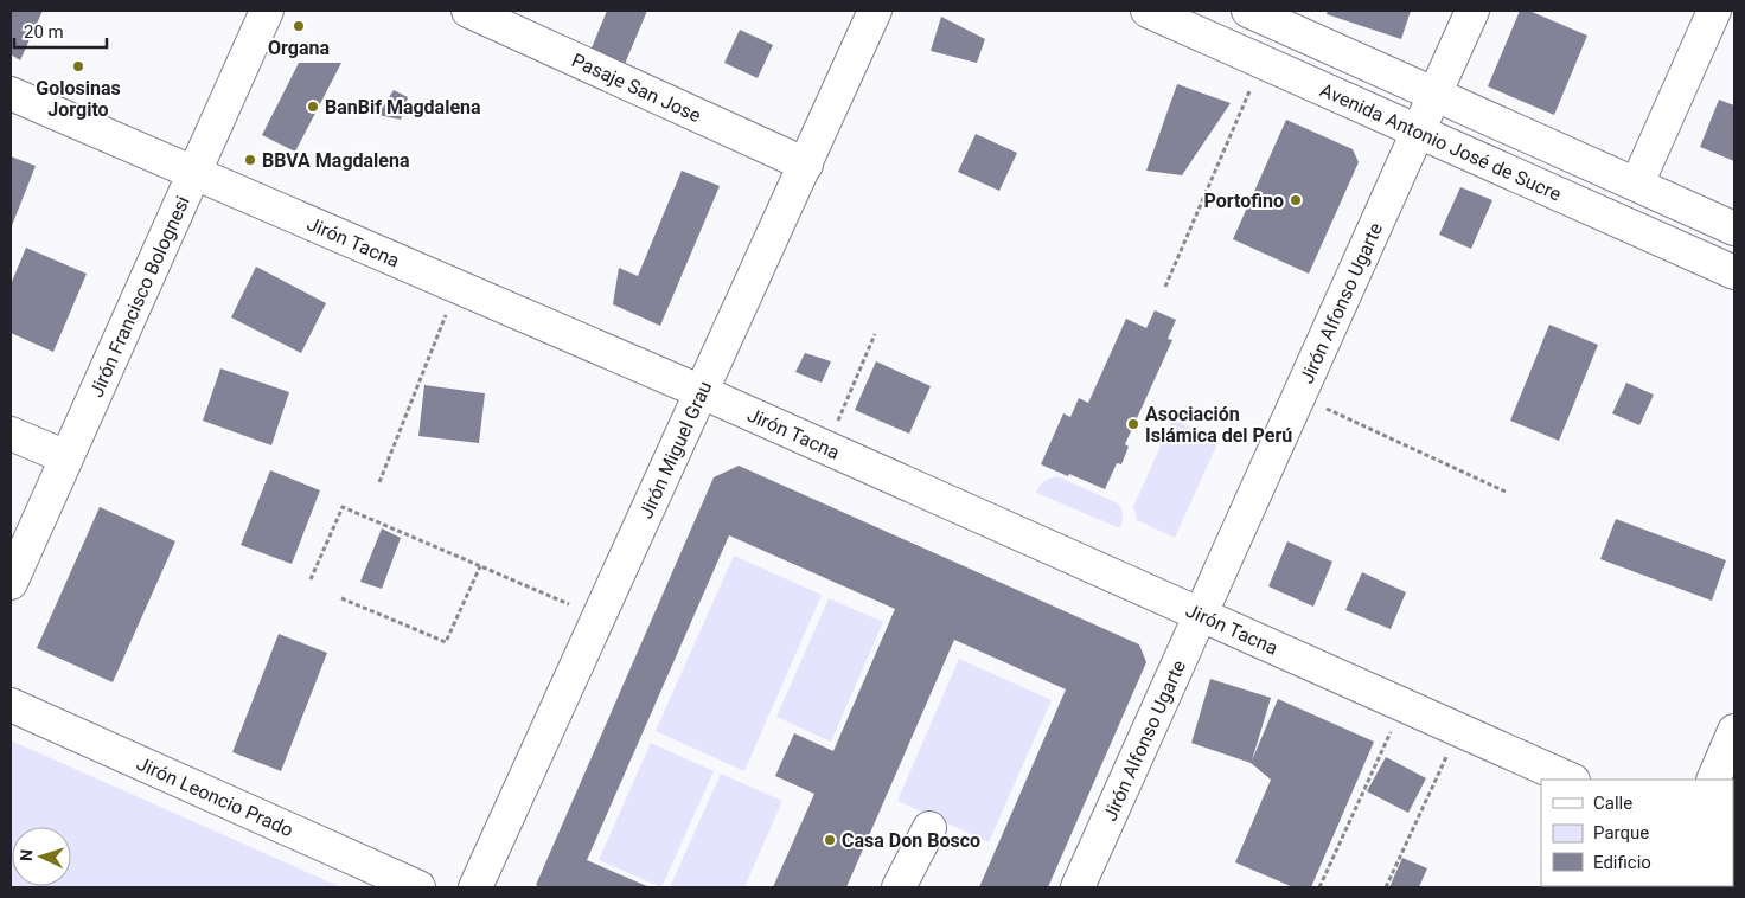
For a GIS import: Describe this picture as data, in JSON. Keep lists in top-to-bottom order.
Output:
{
  "streets": {
    "street": [
      "Pasaje San Jose",
      "Avenida Antonio José de Sucre",
      "Jirón Tacna",
      "Jirón Francisco Bolognesi",
      "Jirón Alfonso Ugarte",
      "Jirón Miguel Grau",
      "Jirón Leoncio Prado"
    ]
  },
  "crossings": [
    ["Pasaje San Jose", "Jirón Miguel Grau"],
    ["Avenida Antonio José de Sucre", "Jirón Alfonso Ugarte"],
    ["Jirón Tacna", "Jirón Francisco Bolognesi"],
    ["Jirón Tacna", "Jirón Alfonso Ugarte"],
    ["Jirón Tacna", "Jirón Miguel Grau"]
  ],
  "places": [
    "Organa",
    "Golosinas Jorgito",
    "BanBif Magdalena",
    "BBVA Magdalena",
    "Portofino",
    "Asociación Islámica del Perú",
    "Casa Don Bosco"
  ],
  "legend": ["Calle", "Parque", "Edificio"],
  "scale_bar": "20 m",
  "north": "left"
}
